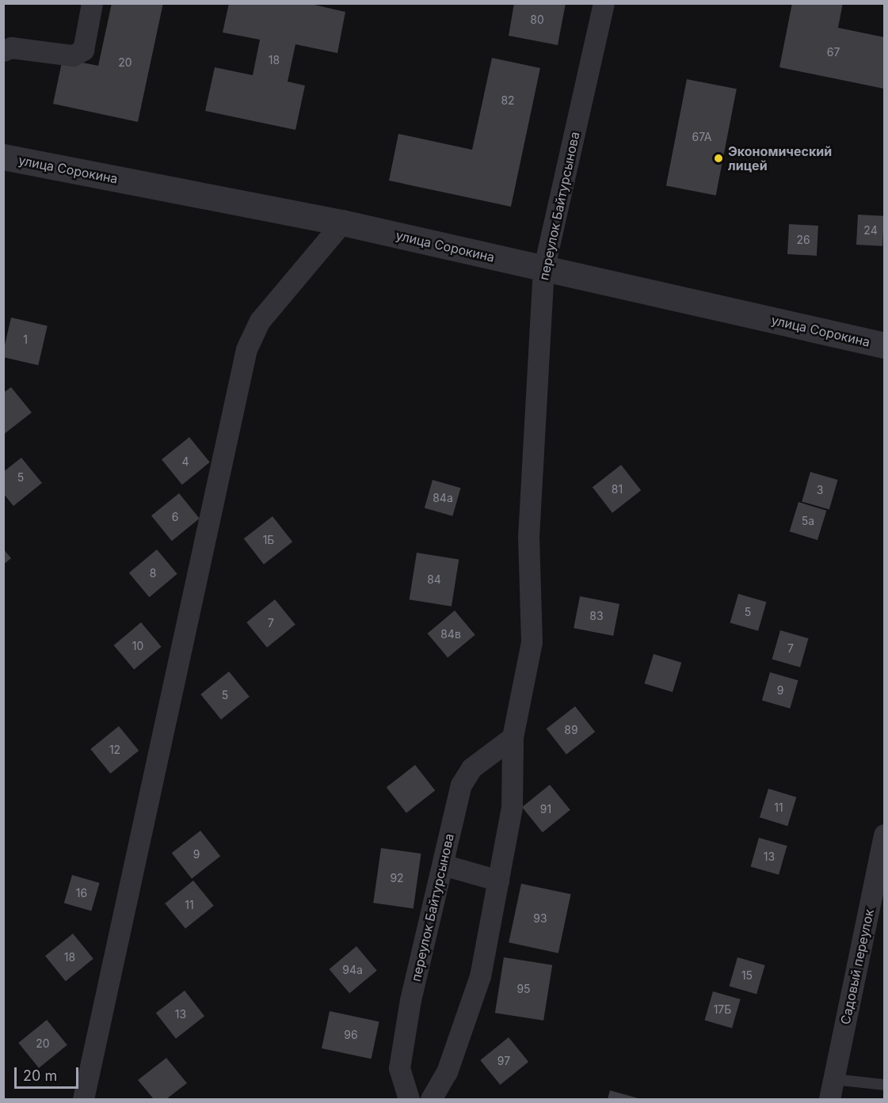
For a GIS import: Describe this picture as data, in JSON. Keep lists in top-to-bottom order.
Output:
{
  "streets": {
    "street": ["улица Сорокина", "переулок Байтурсынова", "Садовый переулок"]
  },
  "crossings": [
    ["улица Сорокина", "переулок Байтурсынова"]
  ],
  "places": ["Экономический лицей"],
  "house_numbers": [
    "80",
    "67",
    "18",
    "20",
    "82",
    "67А",
    "24",
    "26",
    "1",
    "4",
    "5",
    "81",
    "3",
    "84а",
    "6",
    "5а",
    "1Б",
    "8",
    "84",
    "5",
    "83",
    "7",
    "84в",
    "10",
    "7",
    "9",
    "5",
    "89",
    "12",
    "11",
    "91",
    "9",
    "13",
    "92",
    "16",
    "11",
    "93",
    "18",
    "94а",
    "15",
    "95",
    "17Б",
    "13",
    "96",
    "20",
    "97"
  ],
  "scale_bar": "20 m"
}
